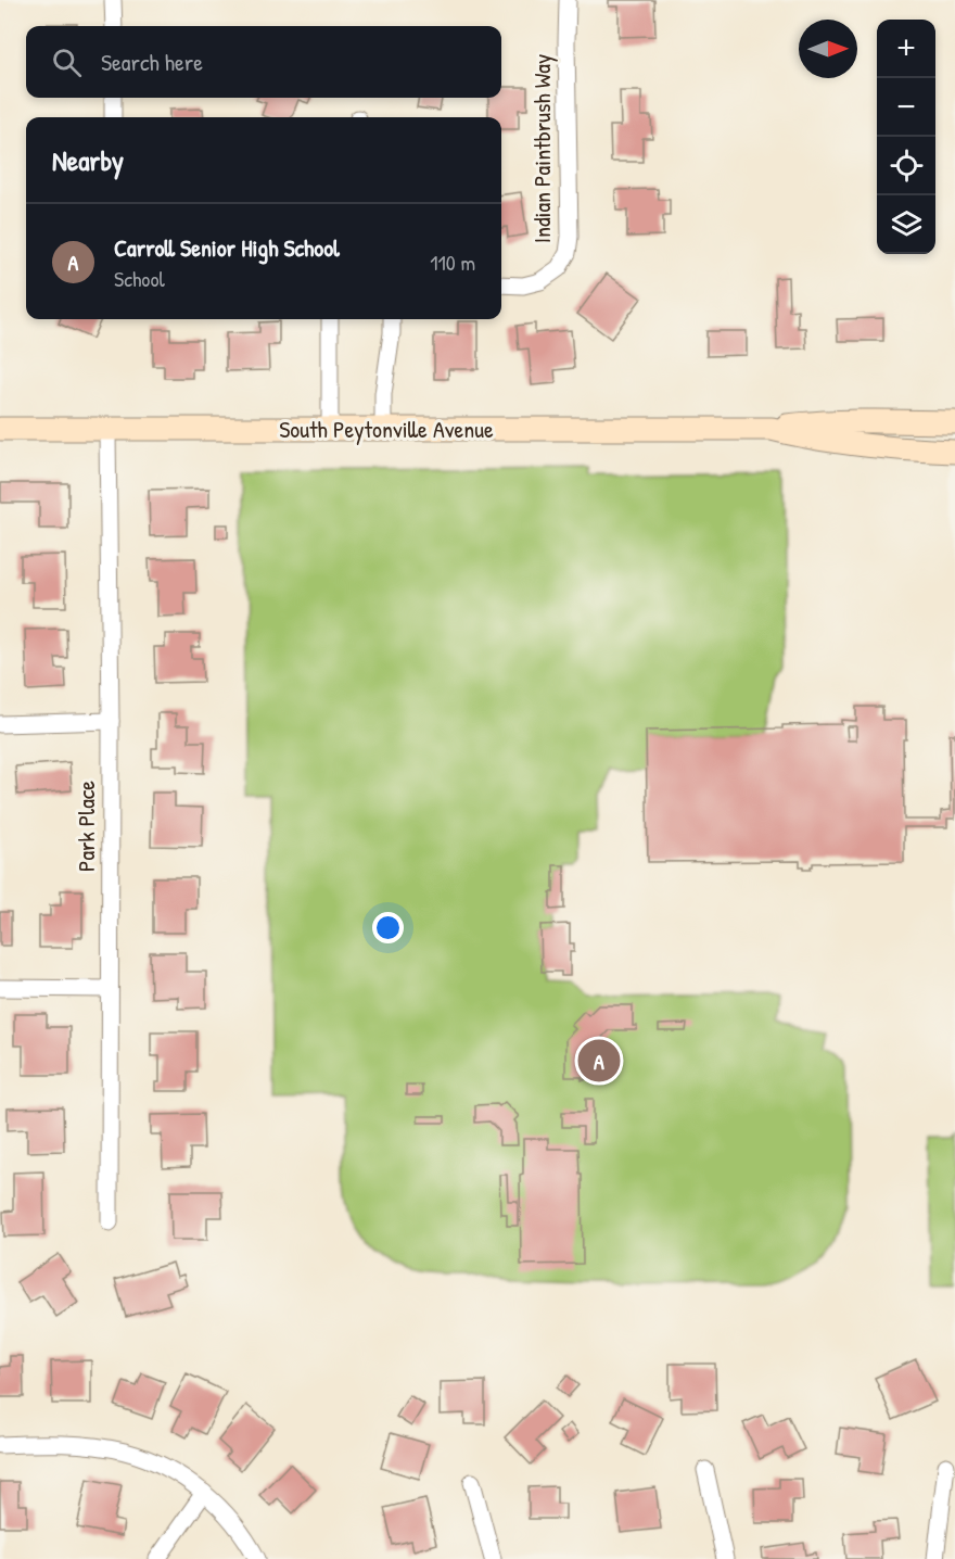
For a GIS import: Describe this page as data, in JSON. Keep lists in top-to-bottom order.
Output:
{
  "streets": {
    "street": ["Indian Paintbrush Way", "South Peytonville Avenue", "Park Place"]
  },
  "crossings": [
    ["South Peytonville Avenue", "Park Place"]
  ],
  "north": "right",
  "page": {
    "map_buttons": ["+", "−"],
    "search": "Search here",
    "heading": "Nearby",
    "list": [
      {
        "mark": "A",
        "name": "Carroll Senior High School",
        "note": "School",
        "value": "110 m"
      }
    ],
    "pins": "A"
  }
}
